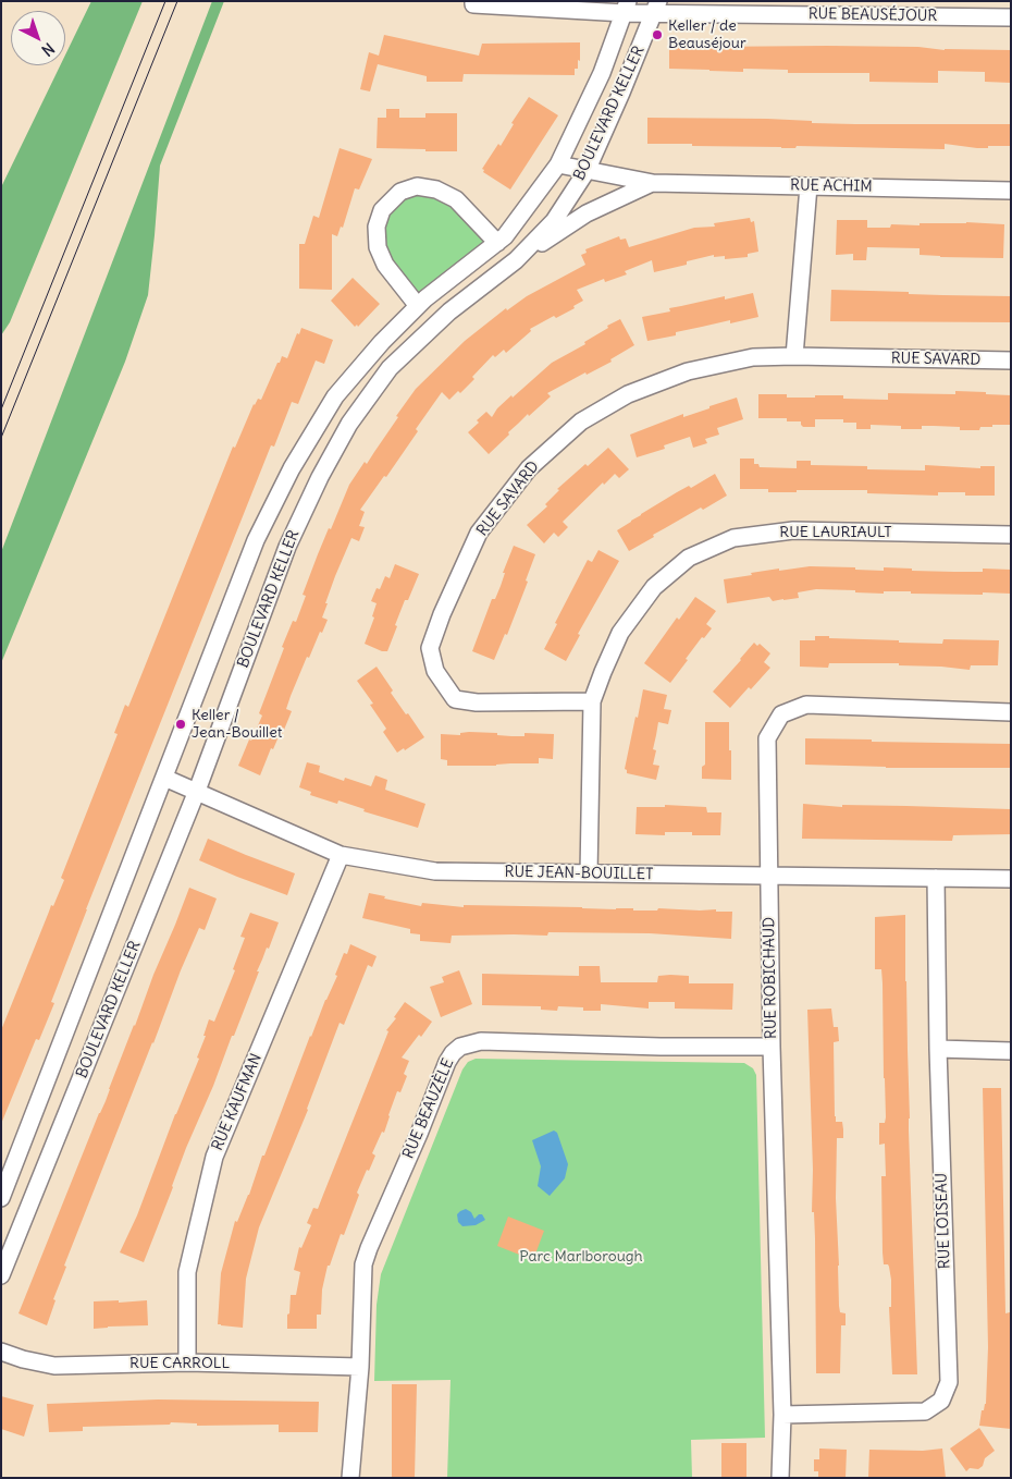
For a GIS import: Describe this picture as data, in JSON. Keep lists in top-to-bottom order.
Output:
{
  "streets": {
    "street": [
      "RUE BEAUSÉJOUR",
      "BOULEVARD KELLER",
      "RUE ACHIM",
      "RUE SAVARD",
      "RUE LAURIAULT",
      "RUE JEAN-BOUILLET",
      "RUE ROBICHAUD",
      "RUE KAUFMAN",
      "RUE BEAUZÈLE",
      "RUE LOISEAU",
      "RUE CARROLL"
    ]
  },
  "crossings": [
    ["RUE BEAUSÉJOUR", "BOULEVARD KELLER"],
    ["BOULEVARD KELLER", "RUE ACHIM"],
    ["BOULEVARD KELLER", "RUE JEAN-BOUILLET"],
    ["RUE SAVARD", "RUE LAURIAULT"],
    ["RUE LAURIAULT", "RUE JEAN-BOUILLET"],
    ["RUE JEAN-BOUILLET", "RUE ROBICHAUD"],
    ["RUE JEAN-BOUILLET", "RUE KAUFMAN"],
    ["RUE JEAN-BOUILLET", "RUE LOISEAU"],
    ["RUE ROBICHAUD", "RUE BEAUZÈLE"],
    ["RUE ROBICHAUD", "RUE LOISEAU"],
    ["RUE KAUFMAN", "RUE CARROLL"],
    ["RUE BEAUZÈLE", "RUE CARROLL"]
  ],
  "parks": ["Parc Marlborough"],
  "places": ["Keller / de Beauséjour", "Keller / Jean-Bouillet"],
  "north": "bottom right"
}
